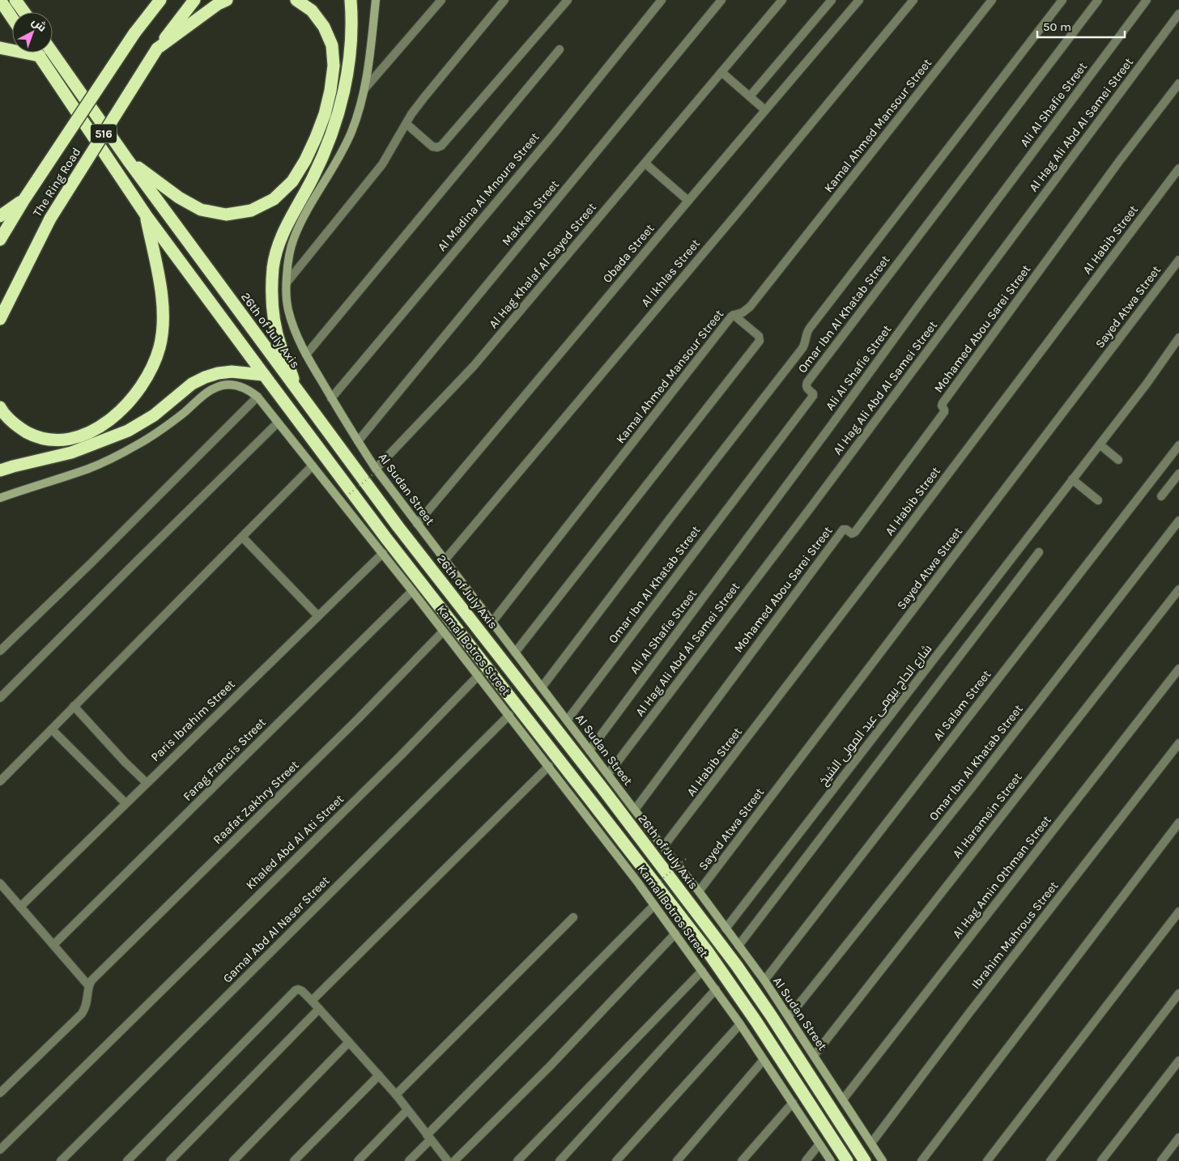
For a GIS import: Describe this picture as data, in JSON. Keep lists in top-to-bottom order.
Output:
{
  "streets": {
    "highway": ["516", "The Ring Road", "26th of July Axis"],
    "street": [
      "Ali Al Shafie Street",
      "Al Hag Ali Abd Al Samei Street",
      "Kamal Ahmed Mansour Street",
      "Al Madina Al Mnoura Street",
      "Makkah Street",
      "Al Habib Street",
      "Obada Street",
      "Al Hag Khalaf Al Sayed Street",
      "Al Ikhlas Street",
      "Sayed Atwa Street",
      "Omar Ibn Al Khatab Street",
      "Mohamed Abou Sarei Street",
      "Al Sudan Street",
      "Kamal Botros Street",
      "Al Salam Street",
      "شارع الحاج بيومى عبد المولى الشيخ",
      "Paris Ibrahim Street",
      "Farag Francis Street",
      "Raafat Zakhry Street",
      "Al Haramein Street",
      "Khaled Abd Al Ati Street",
      "Al Hag Amin Othman Street",
      "Gamal Abd Al Naser Street",
      "Ibrahim Mahrous Street"
    ]
  },
  "crossings": [
    ["Ali Al Shafie Street", "Al Sudan Street"],
    ["Al Hag Ali Abd Al Samei Street", "Al Sudan Street"],
    ["Kamal Ahmed Mansour Street", "Al Sudan Street"],
    ["Al Madina Al Mnoura Street", "Al Sudan Street"],
    ["Makkah Street", "Al Sudan Street"],
    ["Al Habib Street", "Al Sudan Street"],
    ["Obada Street", "Al Sudan Street"],
    ["Al Hag Khalaf Al Sayed Street", "Al Sudan Street"],
    ["Al Ikhlas Street", "Al Sudan Street"],
    ["Sayed Atwa Street", "Al Sudan Street"],
    ["Omar Ibn Al Khatab Street", "Al Sudan Street"],
    ["Mohamed Abou Sarei Street", "Al Sudan Street"],
    ["Al Sudan Street", "Al Salam Street"],
    ["Al Sudan Street", "شارع الحاج بيومى عبد المولى الشيخ"],
    ["Al Sudan Street", "Al Haramein Street"],
    ["Al Sudan Street", "Al Hag Amin Othman Street"],
    ["Al Sudan Street", "Ibrahim Mahrous Street"],
    ["Kamal Botros Street", "Paris Ibrahim Street"],
    ["Kamal Botros Street", "Farag Francis Street"],
    ["Kamal Botros Street", "Raafat Zakhry Street"],
    ["Kamal Botros Street", "Khaled Abd Al Ati Street"],
    ["Kamal Botros Street", "Gamal Abd Al Naser Street"]
  ],
  "scale_bar": "50 m",
  "north": "top right"
}
